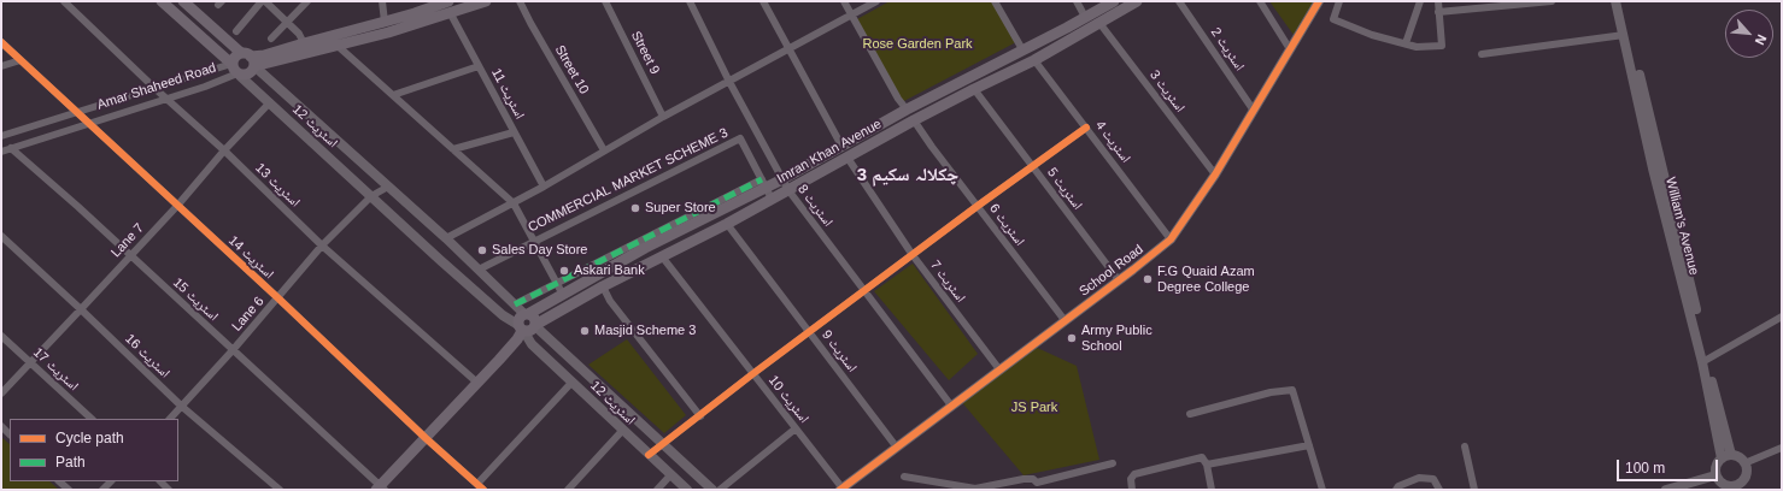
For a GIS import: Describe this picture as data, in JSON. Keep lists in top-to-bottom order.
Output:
{
  "streets": {
    "main road": ["Imran Khan Avenue"],
    "street": [
      "اسٹریٹ 2",
      "Street 9",
      "Street 10",
      "Amar Shaheed Road",
      "اسٹریٹ 3",
      "اسٹریٹ 11",
      "اسٹریٹ 12",
      "اسٹریٹ 4",
      "COMMERCIAL MARKET SCHEME 3",
      "اسٹریٹ 13",
      "اسٹریٹ 5",
      "اسٹریٹ 8",
      "اسٹریٹ 6",
      "William's Avenue",
      "Lane 7",
      "اسٹریٹ 14",
      "School Road",
      "اسٹریٹ 7",
      "اسٹریٹ 15",
      "Lane 6",
      "اسٹریٹ 9",
      "اسٹریٹ 16",
      "اسٹریٹ 17",
      "اسٹریٹ 10"
    ]
  },
  "crossings": [
    ["اسٹریٹ 2", "School Road"],
    ["Amar Shaheed Road", "اسٹریٹ 12"],
    ["Amar Shaheed Road", "اسٹریٹ 13"],
    ["Amar Shaheed Road", "اسٹریٹ 14"],
    ["Amar Shaheed Road", "اسٹریٹ 15"],
    ["اسٹریٹ 3", "Imran Khan Avenue"],
    ["اسٹریٹ 3", "School Road"],
    ["اسٹریٹ 12", "Imran Khan Avenue"],
    ["اسٹریٹ 12", "Lane 7"],
    ["اسٹریٹ 12", "Lane 6"],
    ["اسٹریٹ 4", "Imran Khan Avenue"],
    ["اسٹریٹ 4", "School Road"],
    ["Imran Khan Avenue", "COMMERCIAL MARKET SCHEME 3"],
    ["Imran Khan Avenue", "اسٹریٹ 5"],
    ["Imran Khan Avenue", "اسٹریٹ 8"],
    ["Imran Khan Avenue", "اسٹریٹ 6"],
    ["Imran Khan Avenue", "اسٹریٹ 7"],
    ["Imran Khan Avenue", "اسٹریٹ 9"],
    ["Imran Khan Avenue", "اسٹریٹ 10"],
    ["اسٹریٹ 13", "Lane 7"],
    ["اسٹریٹ 13", "Lane 6"],
    ["اسٹریٹ 5", "School Road"],
    ["اسٹریٹ 8", "School Road"],
    ["اسٹریٹ 6", "School Road"],
    ["Lane 7", "اسٹریٹ 14"],
    ["Lane 7", "اسٹریٹ 15"],
    ["Lane 7", "اسٹریٹ 16"],
    ["Lane 7", "اسٹریٹ 17"],
    ["اسٹریٹ 14", "Lane 6"],
    ["School Road", "اسٹریٹ 7"],
    ["School Road", "اسٹریٹ 9"],
    ["School Road", "اسٹریٹ 10"],
    ["اسٹریٹ 15", "Lane 6"],
    ["Lane 6", "اسٹریٹ 16"]
  ],
  "districts": ["چکلالہ سکیم 3"],
  "parks": ["Rose Garden Park", "JS Park"],
  "places": [
    "Super Store",
    "Sales Day Store",
    "Askari Bank",
    "F.G Quaid Azam Degree College",
    "Masjid Scheme 3",
    "Army Public School"
  ],
  "legend": ["Cycle path", "Path"],
  "scale_bar": "100 m",
  "north": "bottom right"
}
